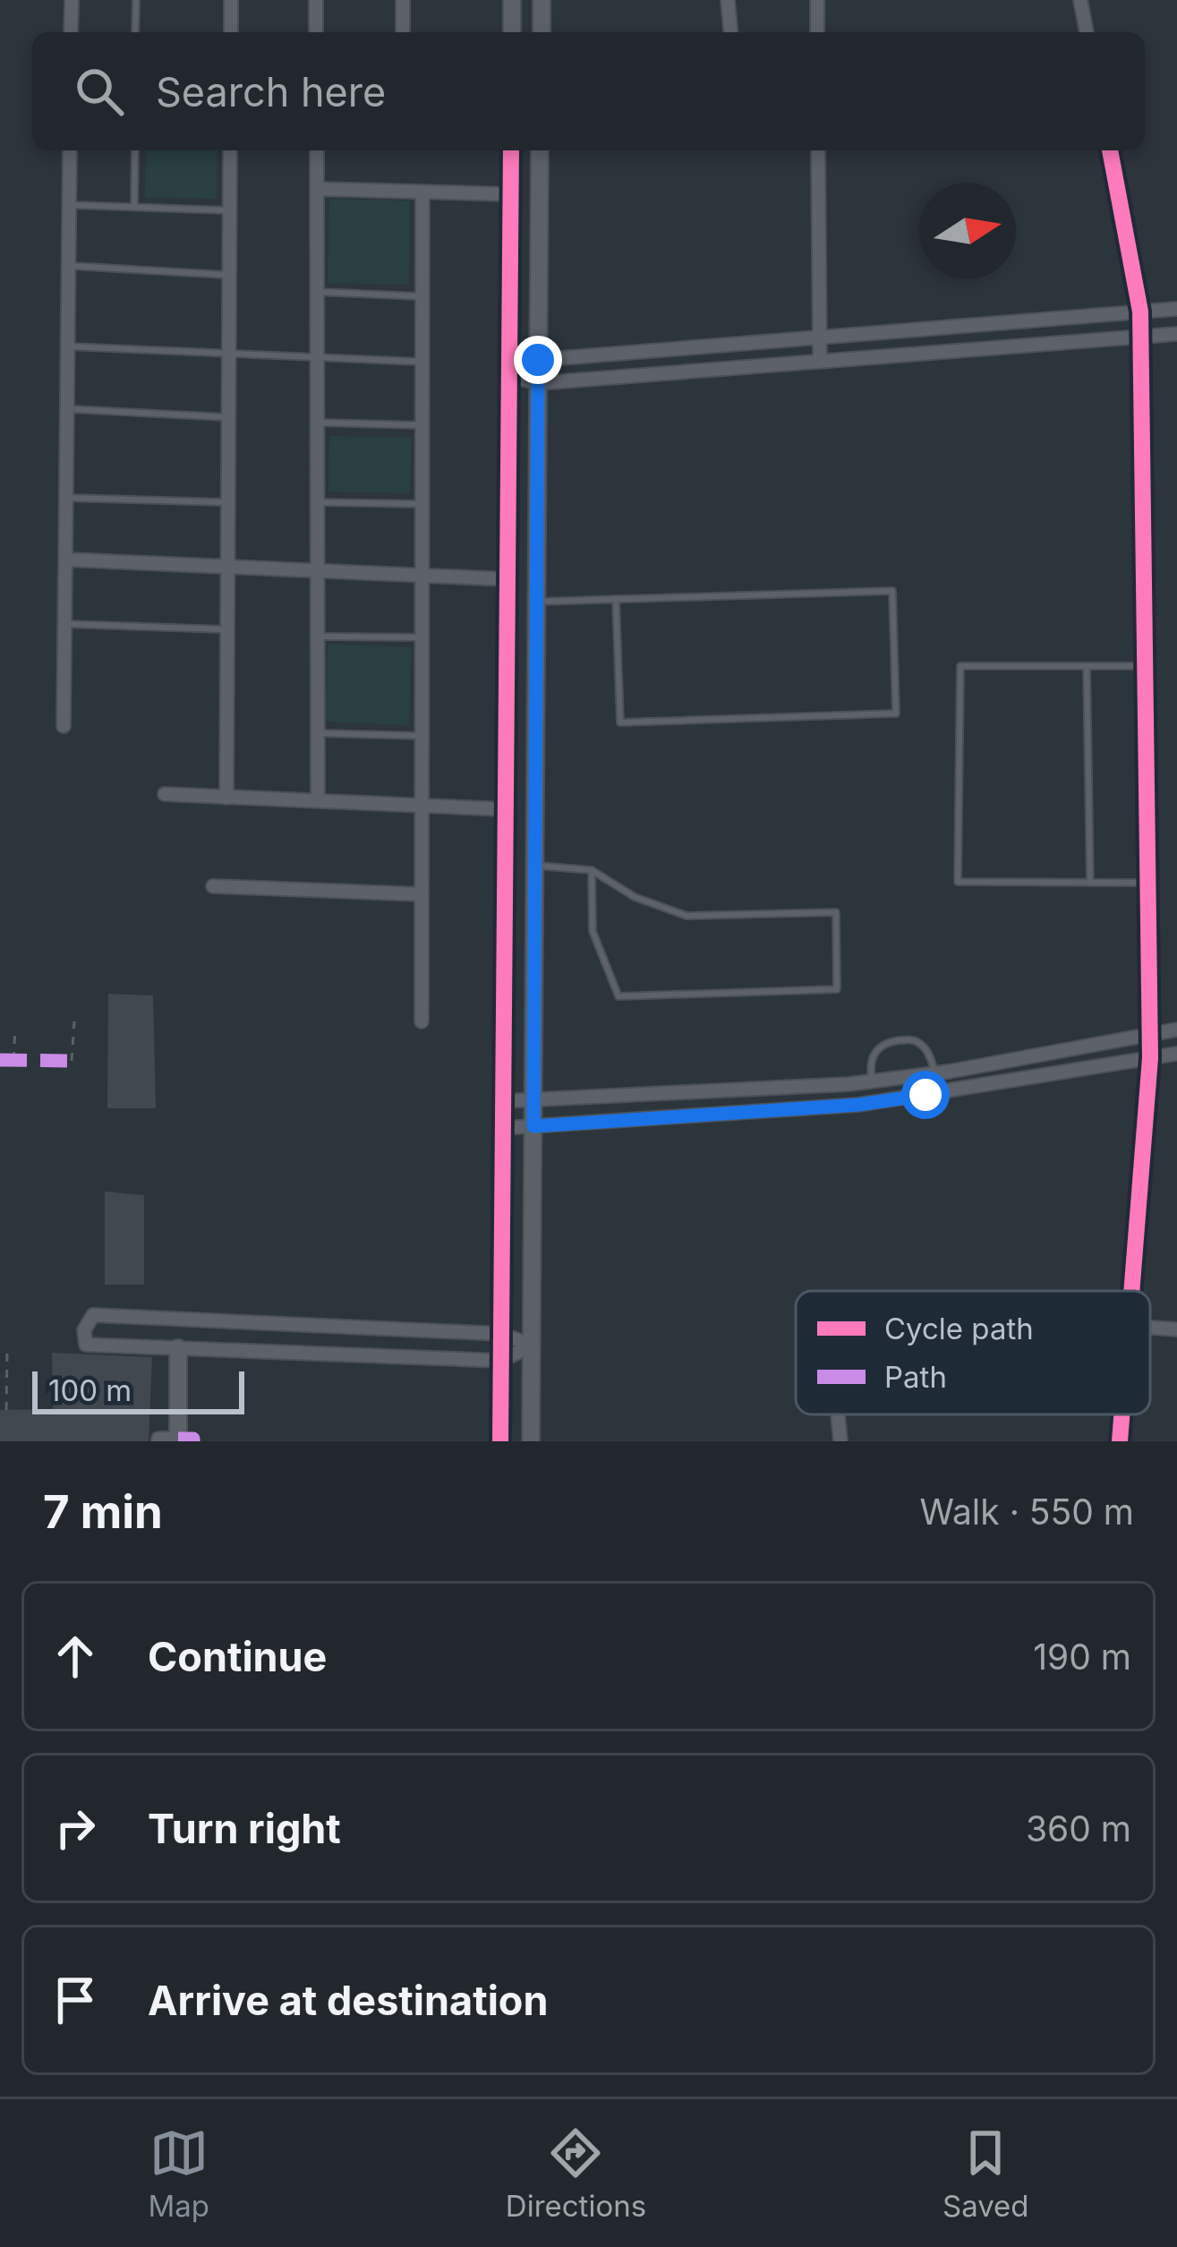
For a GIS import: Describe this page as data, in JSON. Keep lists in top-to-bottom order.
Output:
{
  "legend": ["Cycle path", "Path"],
  "scale_bar": "100 m",
  "north": "right",
  "page": {
    "search": "Search here",
    "scale": "100 m",
    "heading": ["7 min", "Walk · 550 m"],
    "list": [
      ["Continue", "190 m"],
      ["Turn right", "360 m"],
      "Arrive at destination"
    ],
    "nav": ["Map", "Directions", "Saved"]
  }
}
